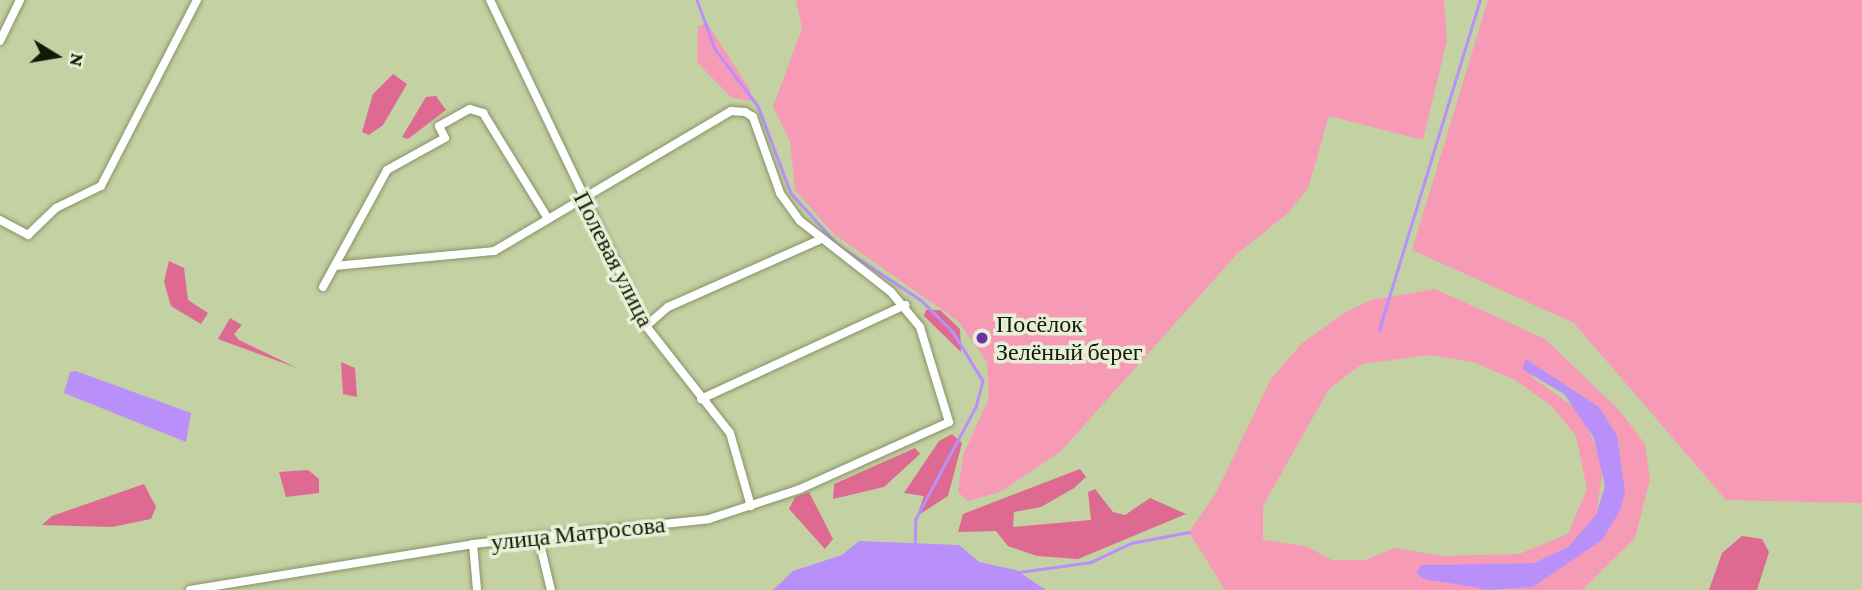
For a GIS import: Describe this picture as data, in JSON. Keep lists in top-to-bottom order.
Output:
{
  "streets": {
    "street": ["Полевая улица", "улица Матросова"]
  },
  "crossings": [
    ["Полевая улица", "улица Матросова"]
  ],
  "places": ["Посёлок Зелёный берег"],
  "north": "right"
}
